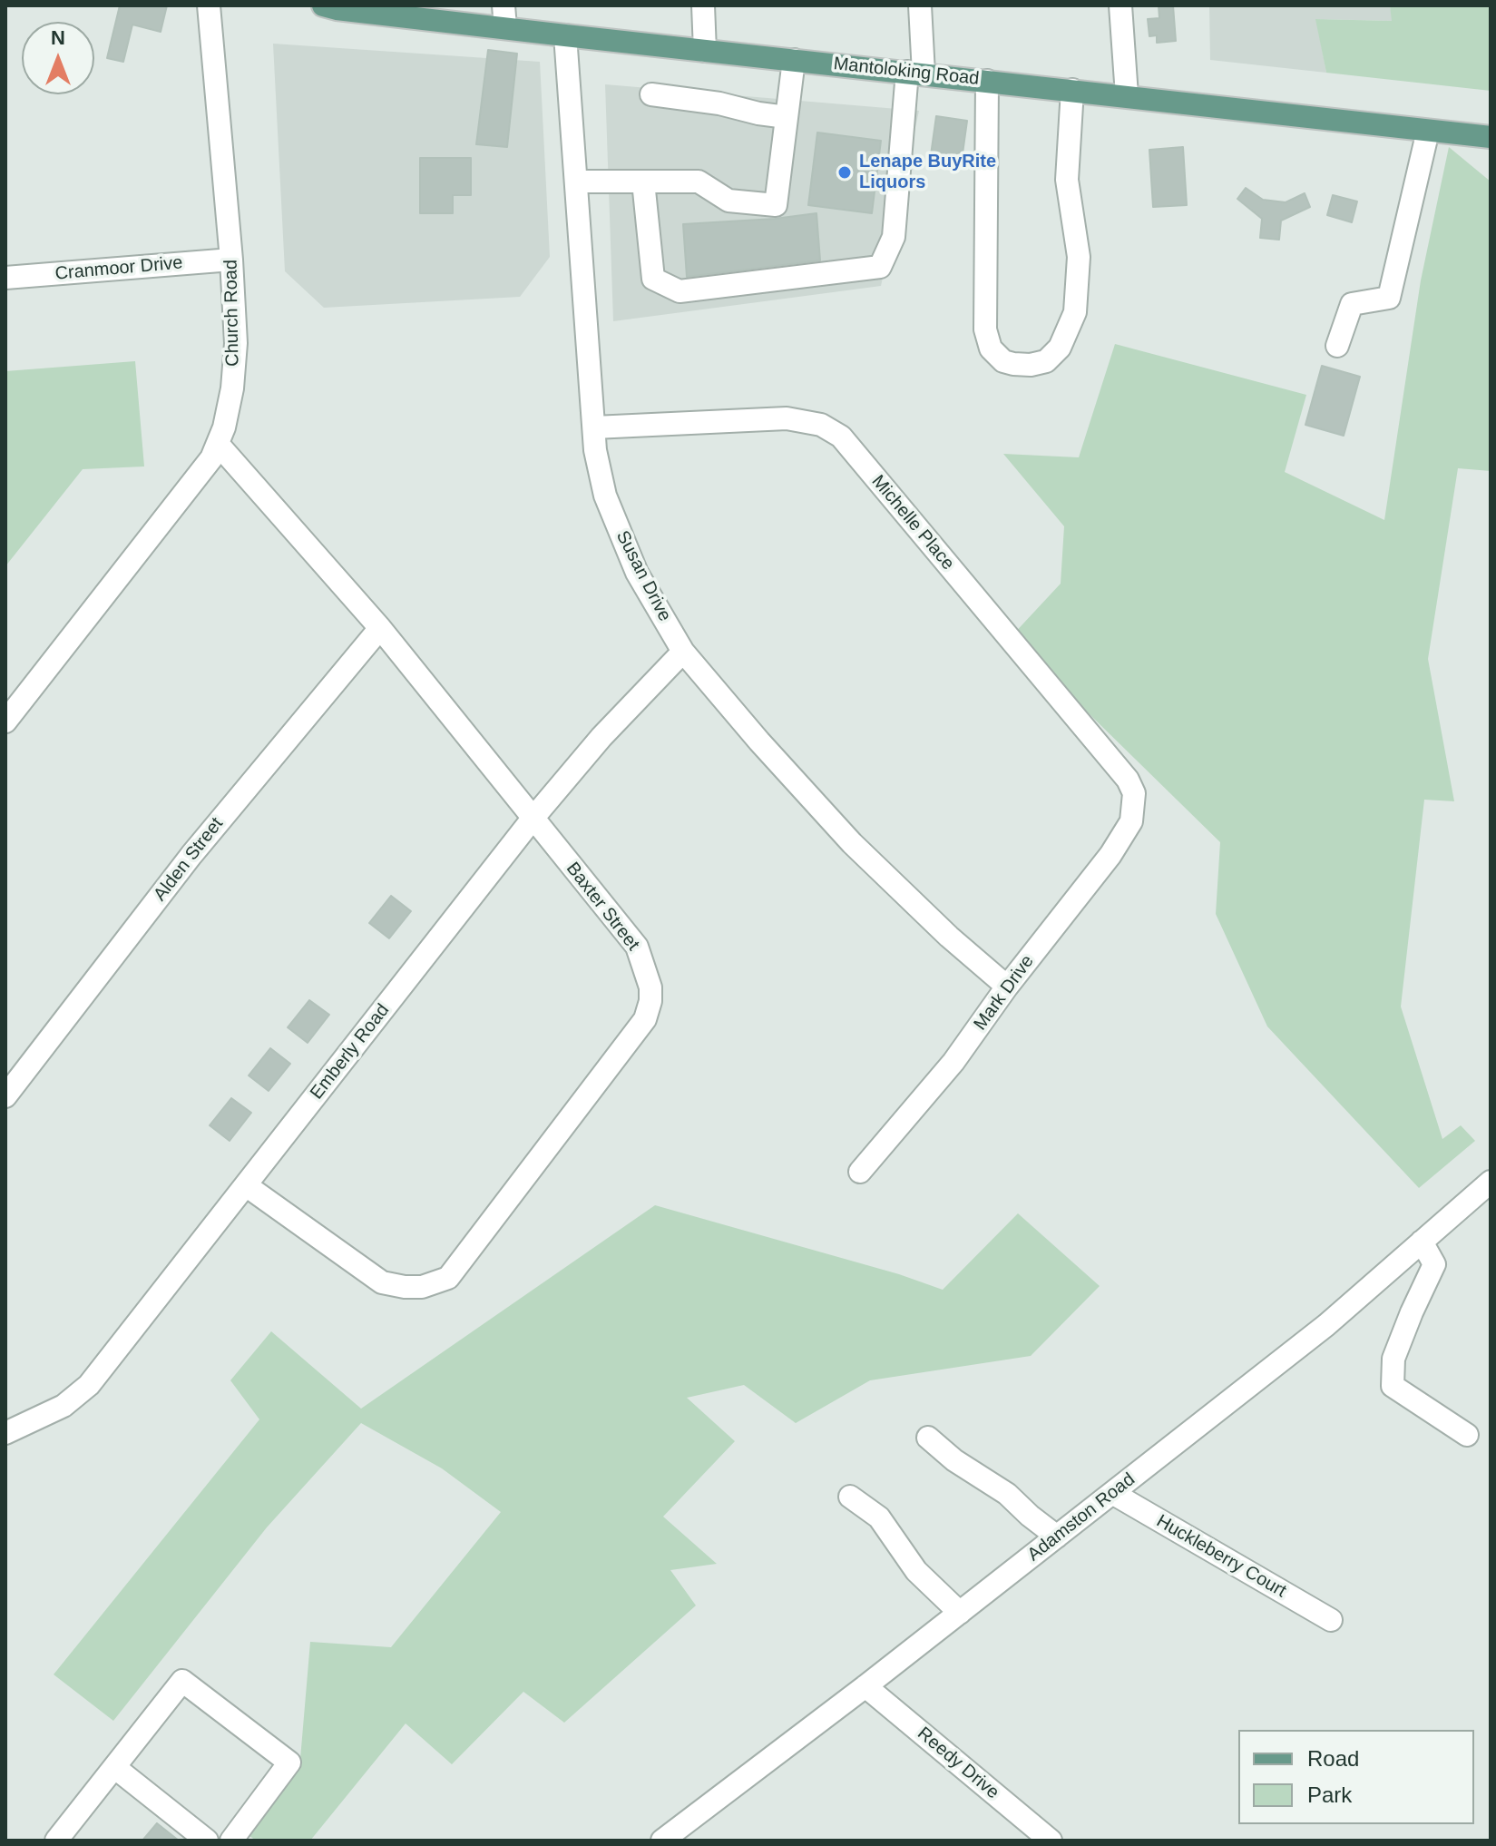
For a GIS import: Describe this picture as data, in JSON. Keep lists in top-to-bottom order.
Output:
{
  "streets": {
    "main road": ["Mantoloking Road"],
    "street": [
      "Cranmoor Drive",
      "Church Road",
      "Michelle Place",
      "Susan Drive",
      "Alden Street",
      "Baxter Street",
      "Mark Drive",
      "Emberly Road",
      "Adamston Road",
      "Huckleberry Court",
      "Reedy Drive"
    ]
  },
  "crossings": [
    ["Mantoloking Road", "Susan Drive"],
    ["Cranmoor Drive", "Church Road"],
    ["Church Road", "Baxter Street"],
    ["Michelle Place", "Susan Drive"],
    ["Michelle Place", "Mark Drive"],
    ["Susan Drive", "Mark Drive"],
    ["Susan Drive", "Emberly Road"],
    ["Alden Street", "Baxter Street"],
    ["Baxter Street", "Emberly Road"],
    ["Adamston Road", "Huckleberry Court"],
    ["Adamston Road", "Reedy Drive"]
  ],
  "places": ["Lenape BuyRite Liquors"],
  "legend": ["Road", "Park"],
  "north": "top"
}
